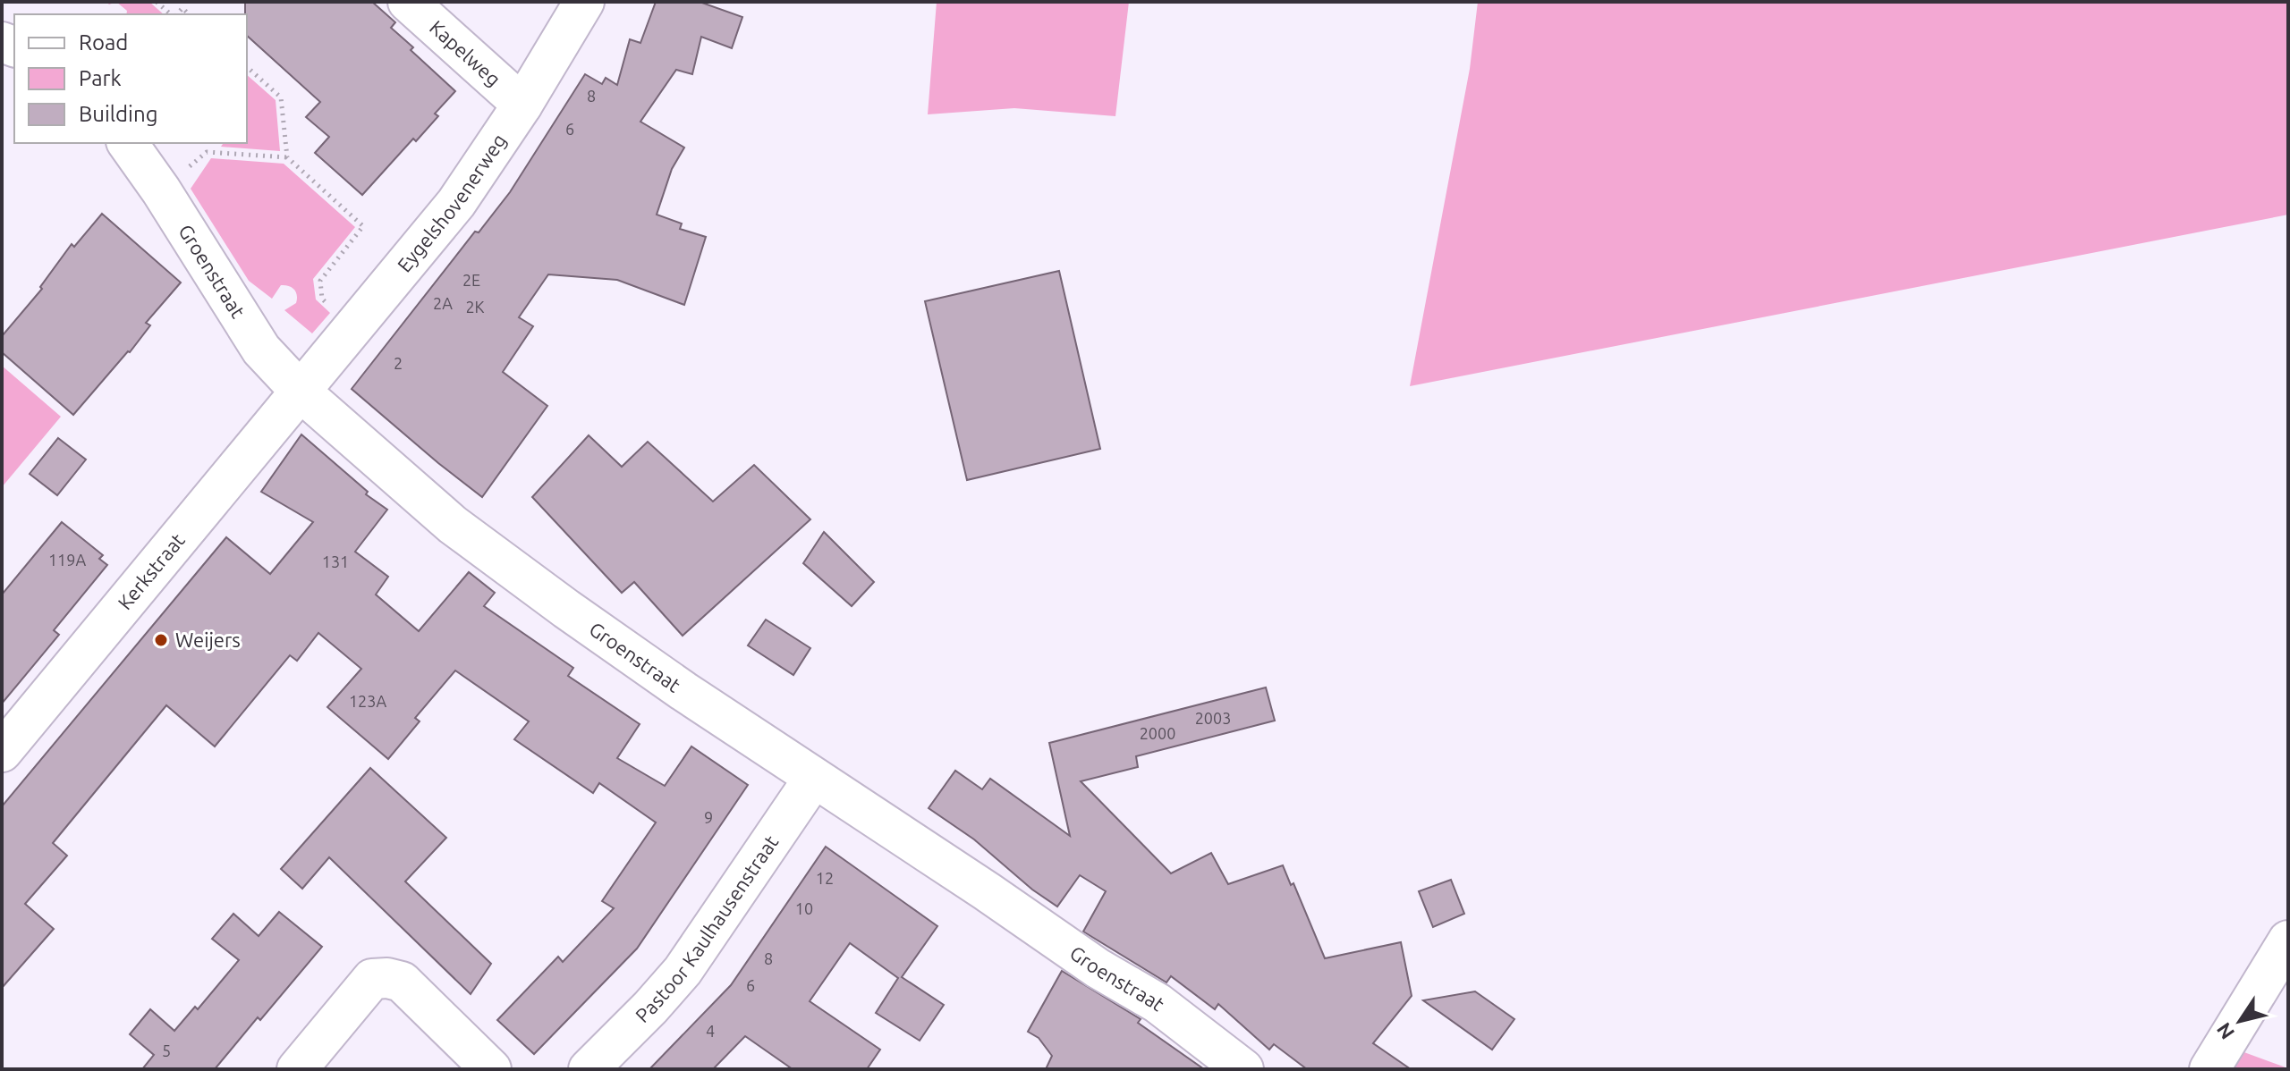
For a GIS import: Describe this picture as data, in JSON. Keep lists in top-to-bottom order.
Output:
{
  "streets": {
    "street": [
      "Kapelweg",
      "Eygelshovenerweg",
      "Groenstraat",
      "Kerkstraat",
      "Pastoor Kaulhausenstraat"
    ]
  },
  "crossings": [
    ["Kapelweg", "Eygelshovenerweg"],
    ["Eygelshovenerweg", "Groenstraat"],
    ["Eygelshovenerweg", "Kerkstraat"],
    ["Groenstraat", "Kerkstraat"],
    ["Groenstraat", "Pastoor Kaulhausenstraat"]
  ],
  "places": ["Weijers"],
  "house_numbers": [
    "8",
    "6",
    "2E",
    "2A",
    "2K",
    "2",
    "119A",
    "131",
    "123A",
    "2003",
    "2000",
    "9",
    "12",
    "10",
    "8",
    "6",
    "4",
    "5"
  ],
  "legend": ["Road", "Park", "Building"],
  "north": "bottom left"
}
